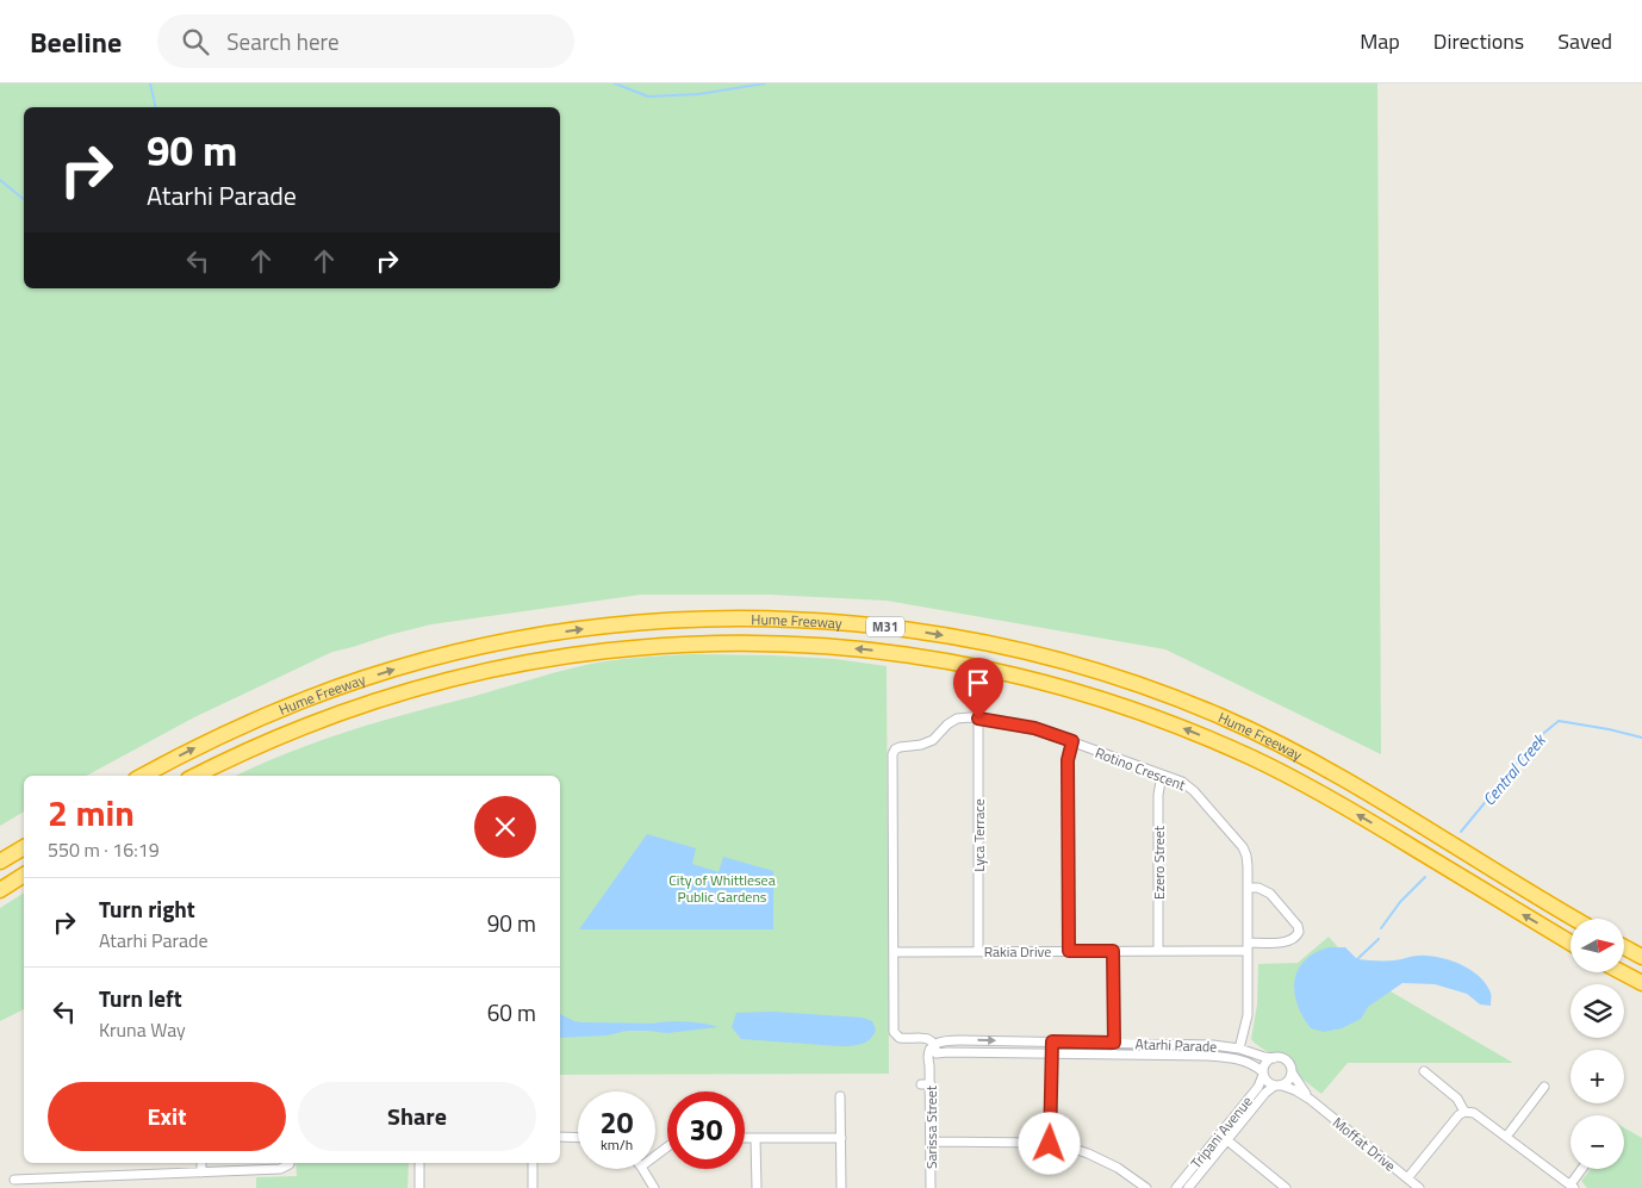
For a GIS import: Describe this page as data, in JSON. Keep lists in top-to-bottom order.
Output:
{
  "streets": {
    "highway": ["Hume Freeway", "M31"],
    "street": [
      "Rotino Crescent",
      "Lyca Terrace",
      "Ezero Street",
      "Rakia Drive",
      "Atarhi Parade",
      "Sarissa Street",
      "Tripani Avenue",
      "Moffat Drive"
    ]
  },
  "crossings": [
    ["Rotino Crescent", "Lyca Terrace"],
    ["Rotino Crescent", "Ezero Street"],
    ["Rotino Crescent", "Rakia Drive"],
    ["Rotino Crescent", "Atarhi Parade"],
    ["Rotino Crescent", "Sarissa Street"],
    ["Lyca Terrace", "Rakia Drive"],
    ["Ezero Street", "Rakia Drive"],
    ["Atarhi Parade", "Sarissa Street"],
    ["Atarhi Parade", "Tripani Avenue"],
    ["Atarhi Parade", "Moffat Drive"],
    ["Tripani Avenue", "Moffat Drive"]
  ],
  "water": ["Central Creek"],
  "parks": ["City of Whittlesea Public Gardens"],
  "north": "right",
  "page": {
    "header": "Beeline",
    "search": "Search here",
    "nav": ["Map", "Directions", "Saved"],
    "turn": ["90 m", "Atarhi Parade"],
    "heading": ["2 min", "550 m · 16:19"],
    "list": [
      {
        "name": "Turn right",
        "note": "Atarhi Parade",
        "value": "90 m"
      },
      {
        "name": "Turn left",
        "note": "Kruna Way",
        "value": "60 m"
      }
    ],
    "map_buttons": ["+", "−"],
    "buttons": ["Exit", "Share"],
    "speed": "20 km/h",
    "limit": "30"
  }
}
